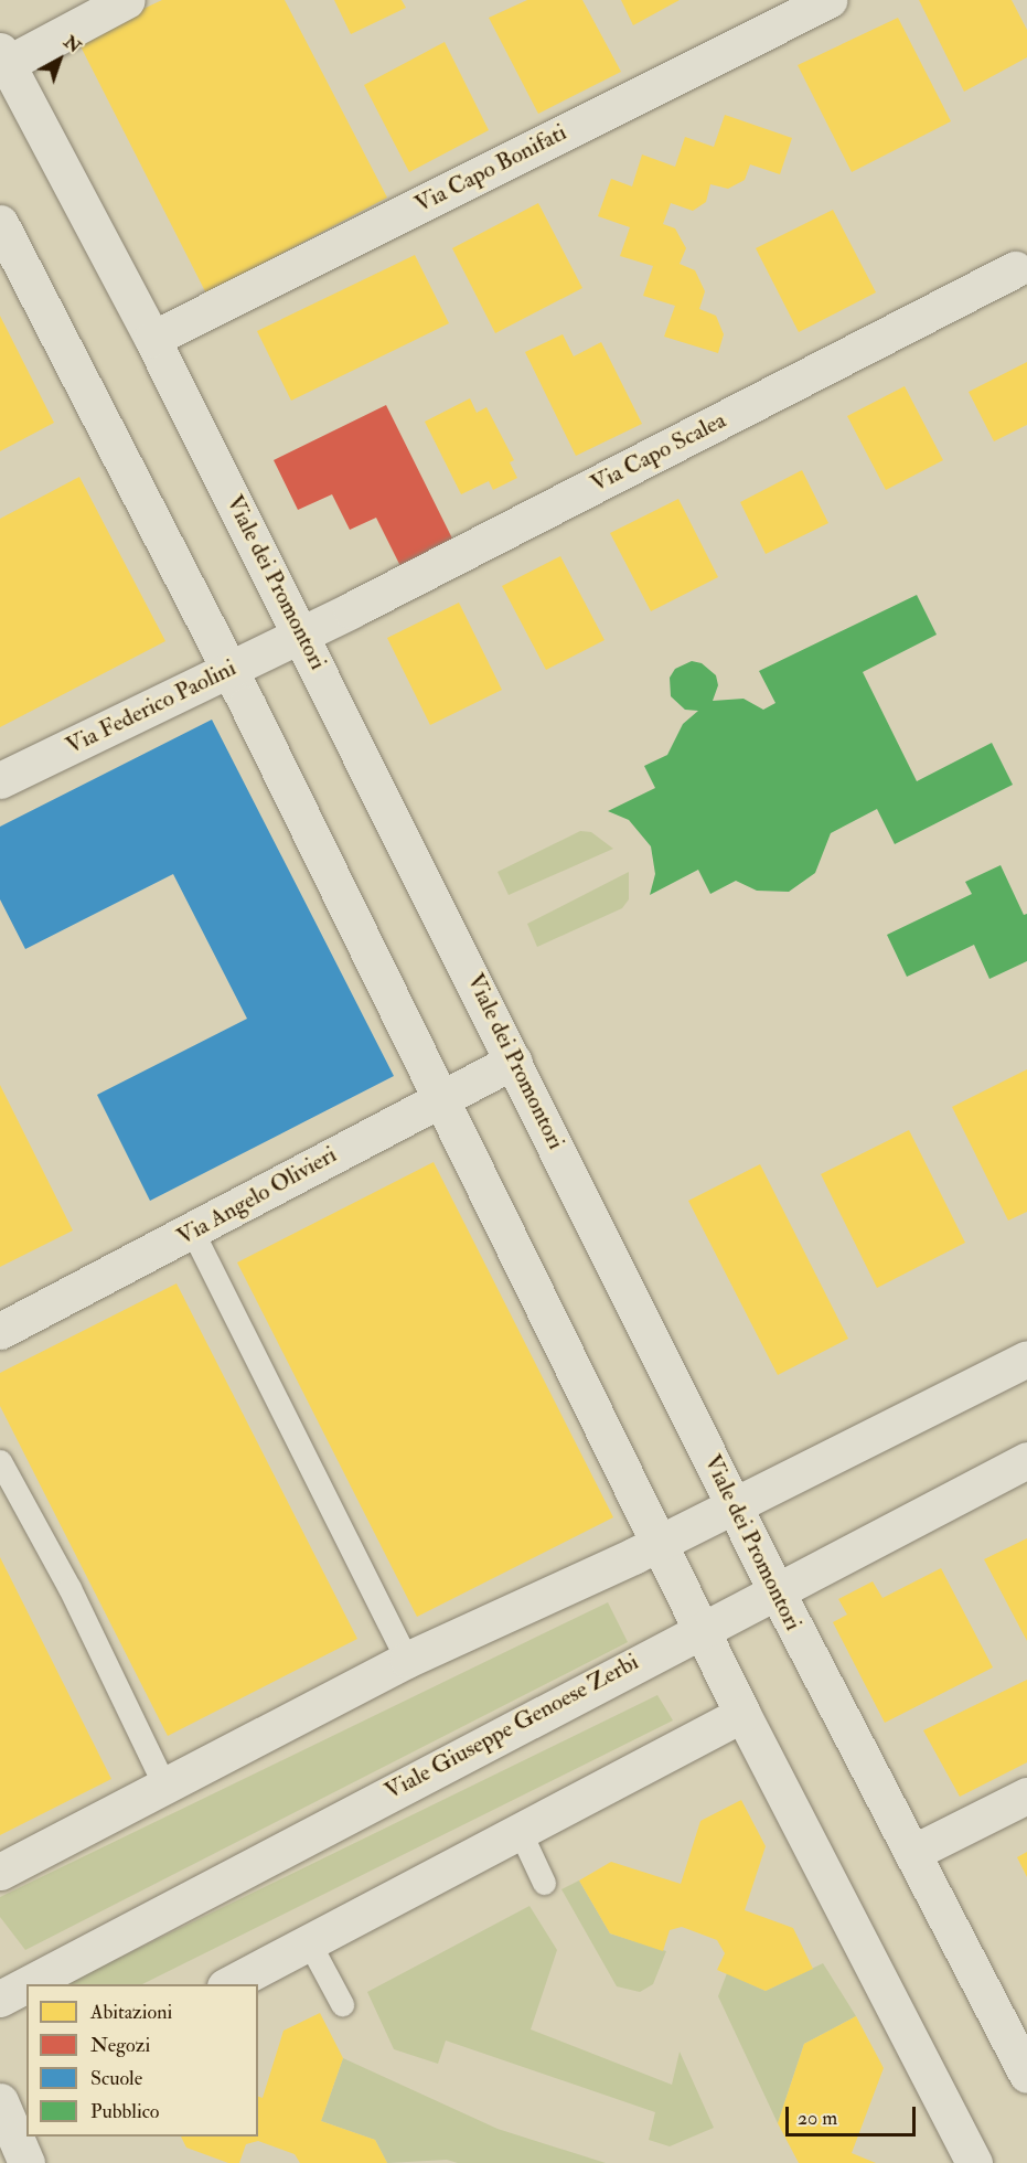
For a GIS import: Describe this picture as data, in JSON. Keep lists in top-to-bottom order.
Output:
{
  "streets": {
    "street": [
      "Via Capo Bonifati",
      "Via Capo Scalea",
      "Viale dei Promontori",
      "Via Federico Paolini",
      "Via Angelo Olivieri",
      "Viale Giuseppe Genoese Zerbi"
    ]
  },
  "crossings": [
    ["Via Capo Bonifati", "Viale dei Promontori"],
    ["Via Capo Scalea", "Viale dei Promontori"],
    ["Via Capo Scalea", "Via Federico Paolini"],
    ["Viale dei Promontori", "Via Federico Paolini"],
    ["Viale dei Promontori", "Via Angelo Olivieri"],
    ["Viale dei Promontori", "Viale Giuseppe Genoese Zerbi"]
  ],
  "legend": [
    "Abitazioni",
    "Negozi",
    "Scuole",
    "Pubblico"
  ],
  "scale_bar": "20 m",
  "north": "top right"
}
